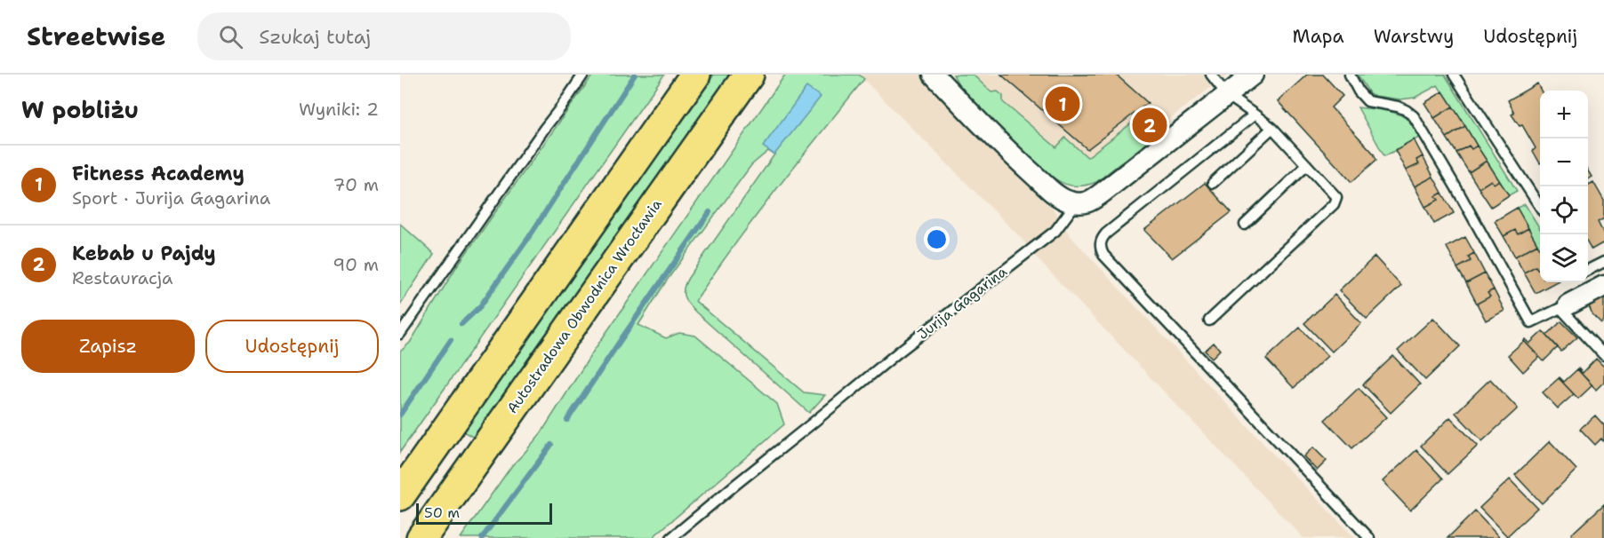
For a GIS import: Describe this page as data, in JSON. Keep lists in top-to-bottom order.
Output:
{
  "streets": {
    "highway": ["Autostradowa Obwodnica Wrocławia"],
    "lane": ["Jurija Gagarina"]
  },
  "scale_bar": "50 m",
  "page": {
    "header": "Streetwise",
    "search": "Szukaj tutaj",
    "nav": ["Mapa", "Warstwy", "Udostępnij"],
    "heading": ["W pobliżu", "Wyniki: 2"],
    "pins": ["1", "2"],
    "map_buttons": ["+", "−"],
    "list": [
      {
        "mark": "1",
        "name": "Fitness Academy",
        "note": "Sport · Jurija Gagarina",
        "value": "70 m"
      },
      {
        "mark": "2",
        "name": "Kebab u Pajdy",
        "note": "Restauracja",
        "value": "90 m"
      }
    ],
    "buttons": ["Zapisz", "Udostępnij"],
    "scale": "50 m"
  }
}
